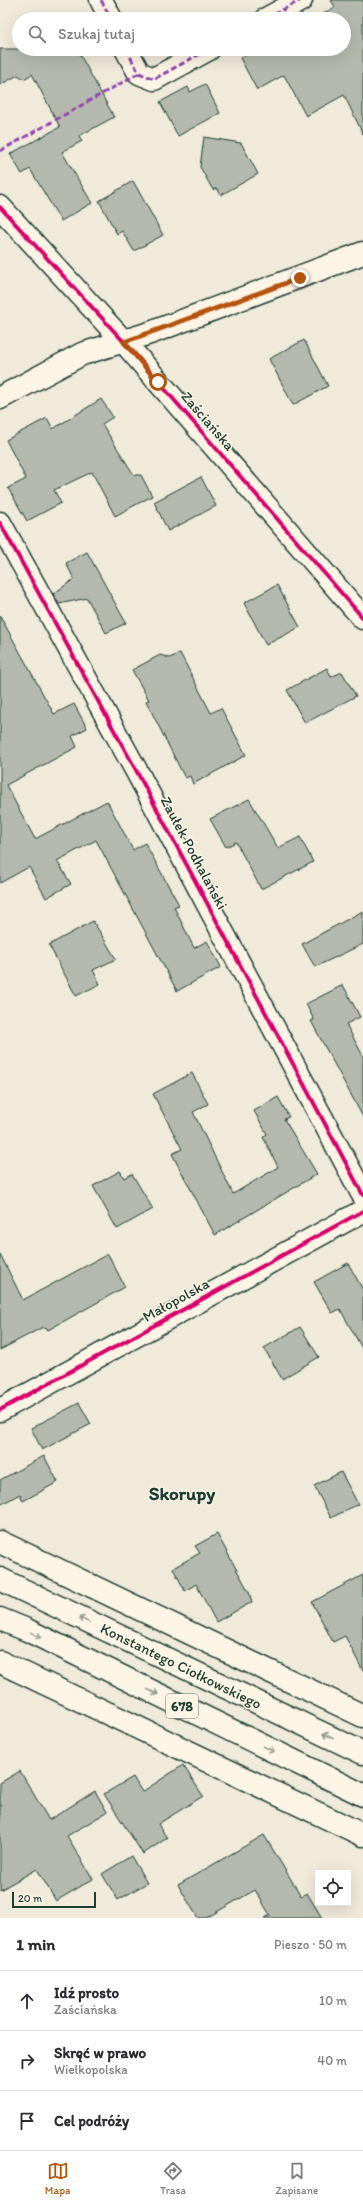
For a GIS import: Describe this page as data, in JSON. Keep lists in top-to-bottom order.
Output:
{
  "streets": {
    "main road": [
      "Zaściańska",
      "Zaułek Podhalański",
      "Małopolska",
      "Konstantego Ciołkowskiego",
      "678"
    ]
  },
  "districts": ["Skorupy"],
  "scale_bar": "20 m",
  "page": {
    "search": "Szukaj tutaj",
    "scale": "20 m",
    "heading": ["1 min", "Pieszo · 50 m"],
    "list": [
      ["Idź prosto", "Zaściańska", "10 m"],
      ["Skręć w prawo", "Wielkopolska", "40 m"],
      "Cel podróży"
    ],
    "nav": ["Mapa", "Trasa", "Zapisane"]
  }
}
